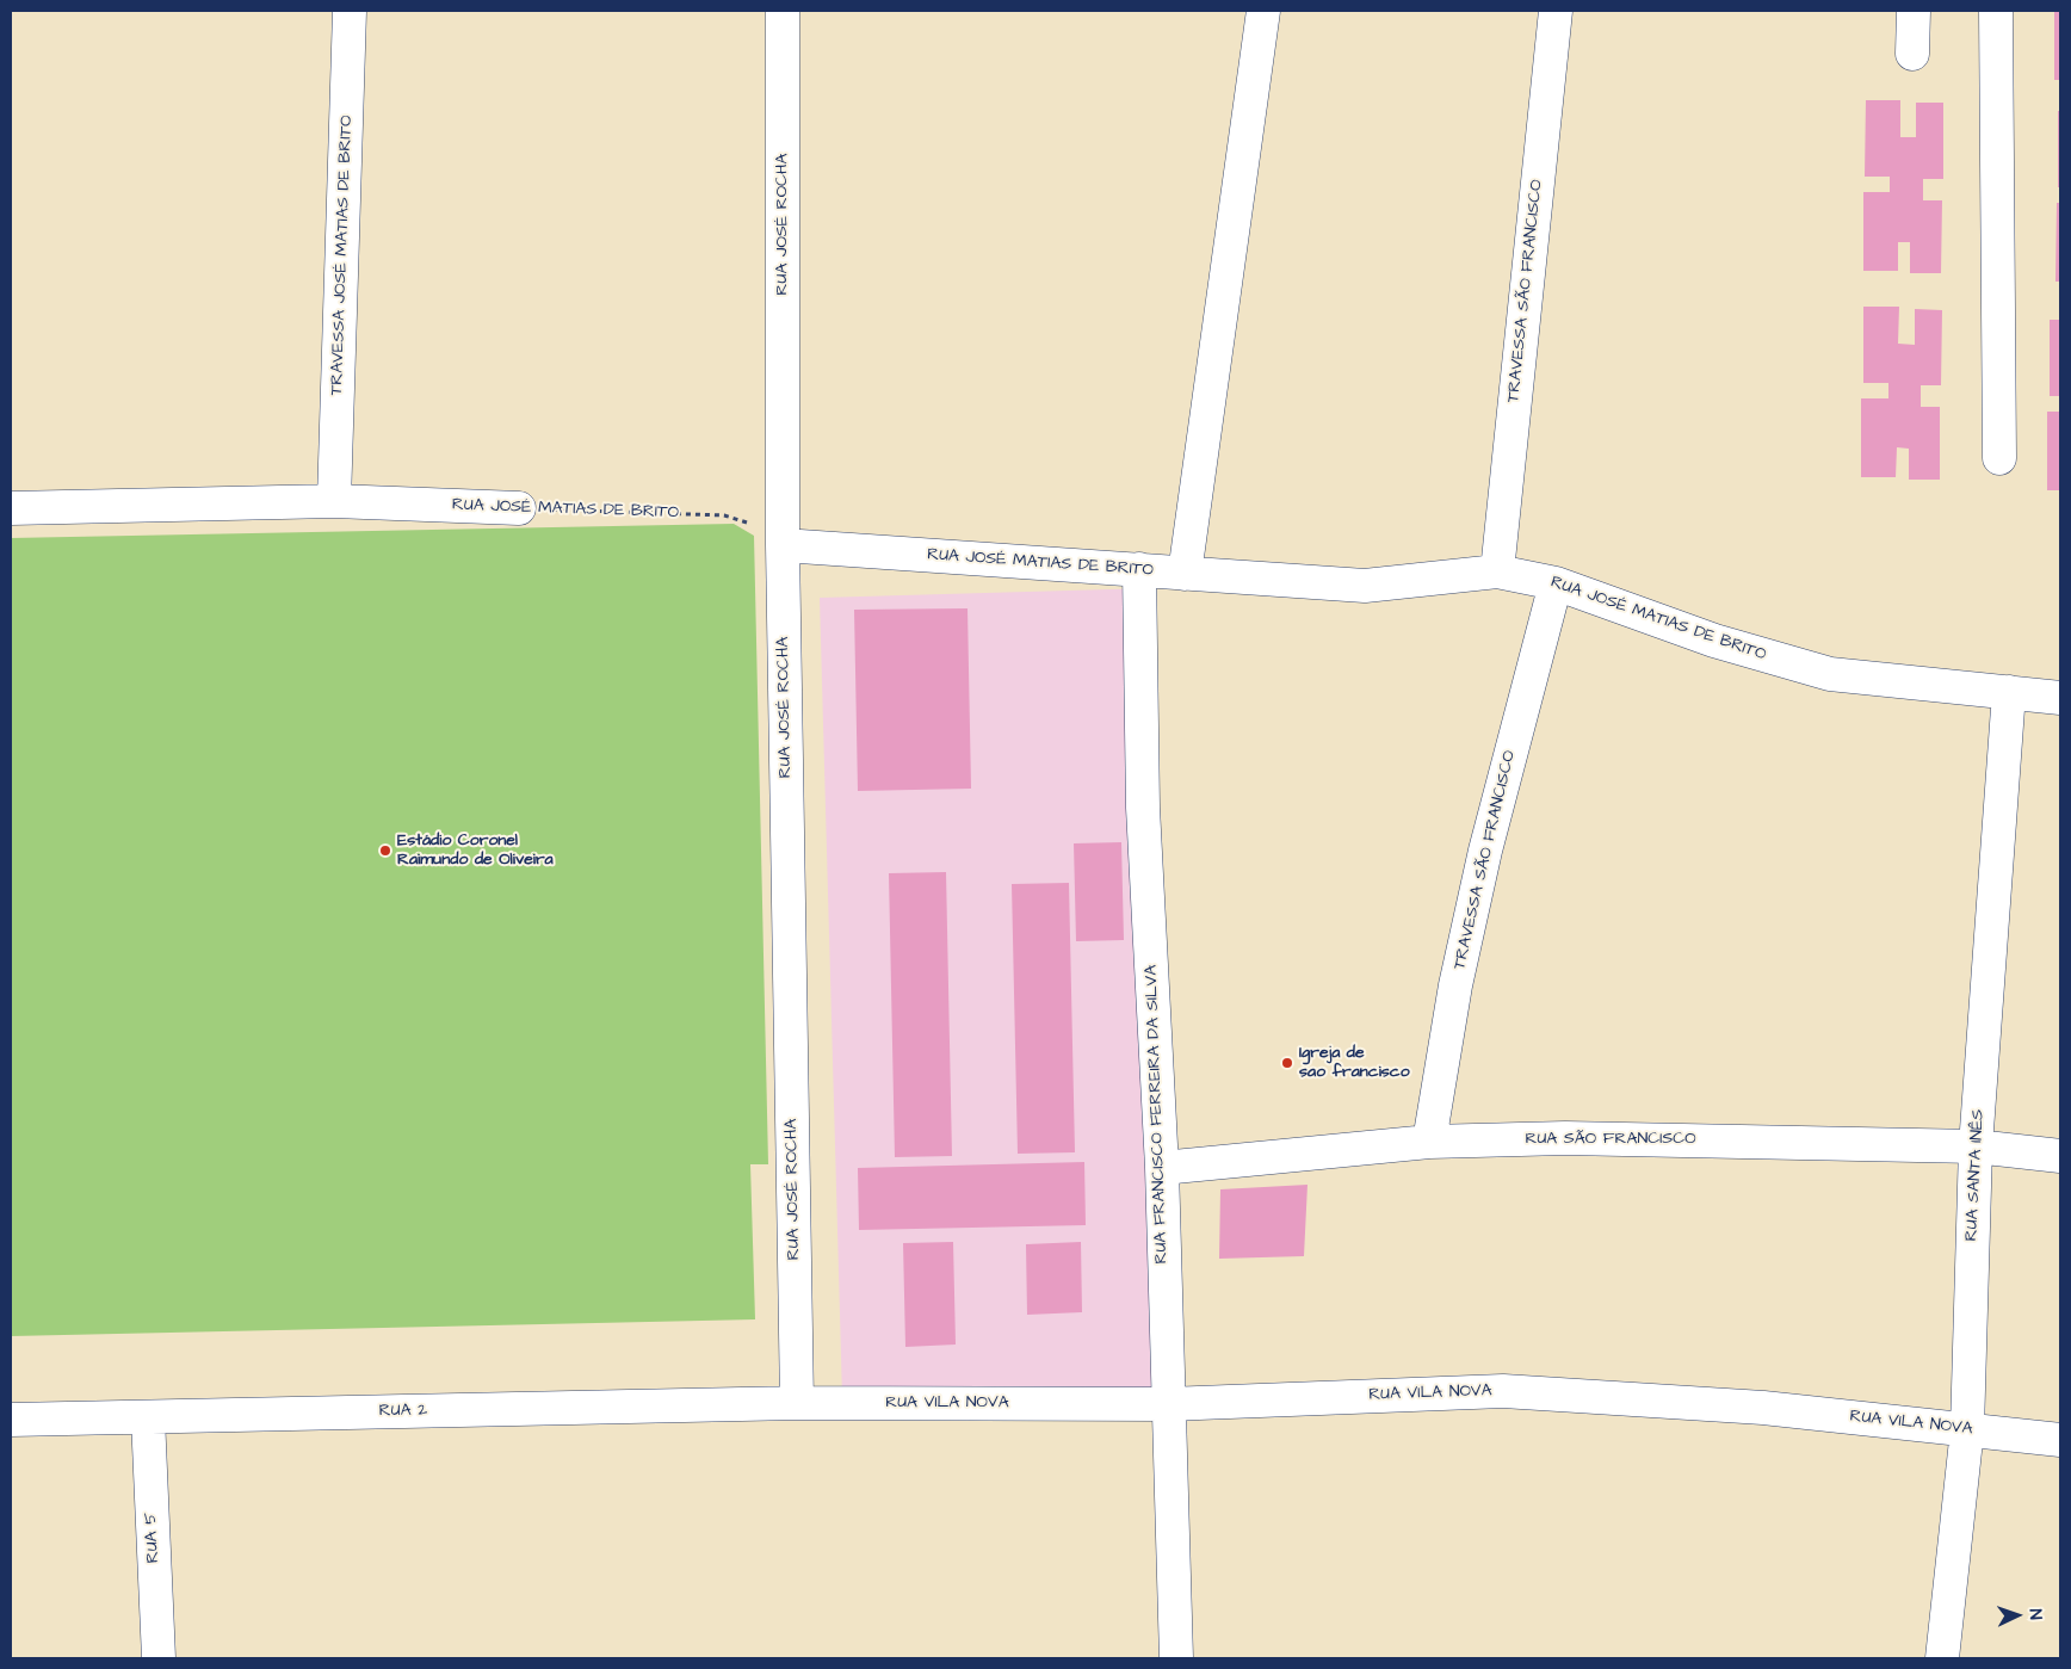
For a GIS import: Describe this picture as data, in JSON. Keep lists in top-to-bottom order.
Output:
{
  "streets": {
    "street": [
      "RUA JOSÉ ROCHA",
      "TRAVESSA JOSÉ MATIAS DE BRITO",
      "TRAVESSA SÃO FRANCISCO",
      "RUA JOSÉ MATIAS DE BRITO",
      "RUA FRANCISCO FERREIRA DA SILVA",
      "RUA SÃO FRANCISCO",
      "RUA SANTA INÊS",
      "RUA VILA NOVA",
      "RUA 2",
      "RUA 5"
    ]
  },
  "crossings": [
    ["RUA JOSÉ ROCHA", "RUA JOSÉ MATIAS DE BRITO"],
    ["RUA JOSÉ ROCHA", "RUA VILA NOVA"],
    ["RUA JOSÉ ROCHA", "RUA 2"],
    ["TRAVESSA JOSÉ MATIAS DE BRITO", "RUA JOSÉ MATIAS DE BRITO"],
    ["TRAVESSA SÃO FRANCISCO", "RUA JOSÉ MATIAS DE BRITO"],
    ["TRAVESSA SÃO FRANCISCO", "RUA SÃO FRANCISCO"],
    ["RUA JOSÉ MATIAS DE BRITO", "RUA FRANCISCO FERREIRA DA SILVA"],
    ["RUA JOSÉ MATIAS DE BRITO", "RUA SANTA INÊS"],
    ["RUA FRANCISCO FERREIRA DA SILVA", "RUA SÃO FRANCISCO"],
    ["RUA FRANCISCO FERREIRA DA SILVA", "RUA VILA NOVA"],
    ["RUA SÃO FRANCISCO", "RUA SANTA INÊS"],
    ["RUA SANTA INÊS", "RUA VILA NOVA"],
    ["RUA VILA NOVA", "RUA 2"],
    ["RUA 2", "RUA 5"]
  ],
  "places": ["Estádio Coronel Raimundo de Oliveira", "Igreja de sao francisco"],
  "north": "right"
}
